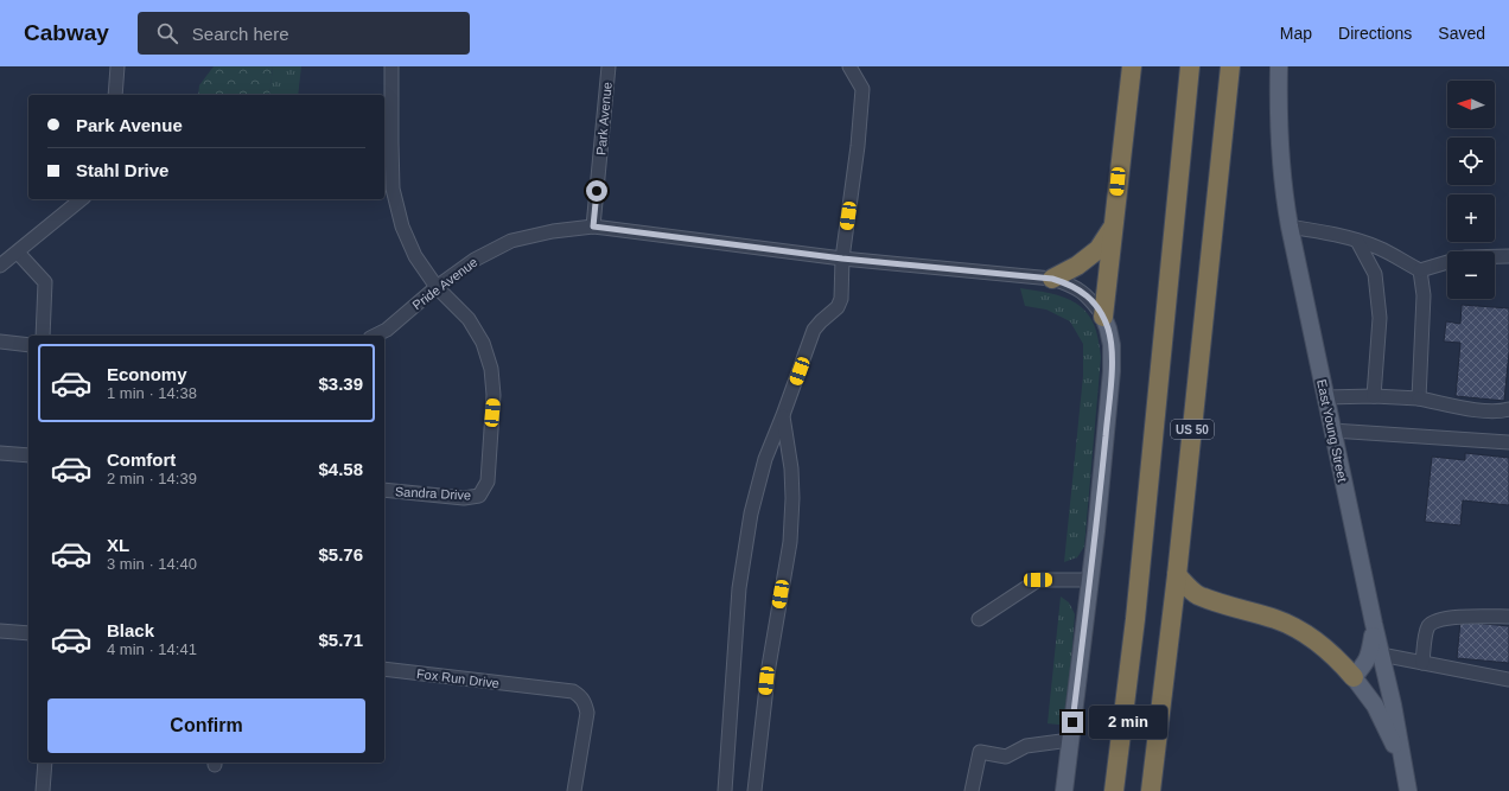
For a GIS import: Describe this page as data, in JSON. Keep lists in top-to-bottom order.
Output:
{
  "streets": {
    "highway": ["US 50"],
    "main road": ["East Young Street"],
    "street": [
      "Park Avenue",
      "Pride Avenue",
      "Sandra Drive",
      "Fox Run Drive"
    ]
  },
  "crossings": [
    ["Park Avenue", "Pride Avenue"],
    ["Pride Avenue", "Sandra Drive"]
  ],
  "north": "left",
  "page": {
    "header": "Cabway",
    "search": "Search here",
    "nav": ["Map", "Directions", "Saved"],
    "map_buttons": ["+", "−"],
    "banner": ["Park Avenue", "Stahl Drive"],
    "list": [
      {
        "name": "Economy",
        "note": "1 min · 14:38",
        "value": "$3.39"
      },
      {
        "name": "Comfort",
        "note": "2 min · 14:39",
        "value": "$4.58"
      },
      {
        "name": "XL",
        "note": "3 min · 14:40",
        "value": "$5.76"
      },
      {
        "name": "Black",
        "note": "4 min · 14:41",
        "value": "$5.71"
      }
    ],
    "buttons": "Confirm",
    "bubble": "2 min"
  }
}
